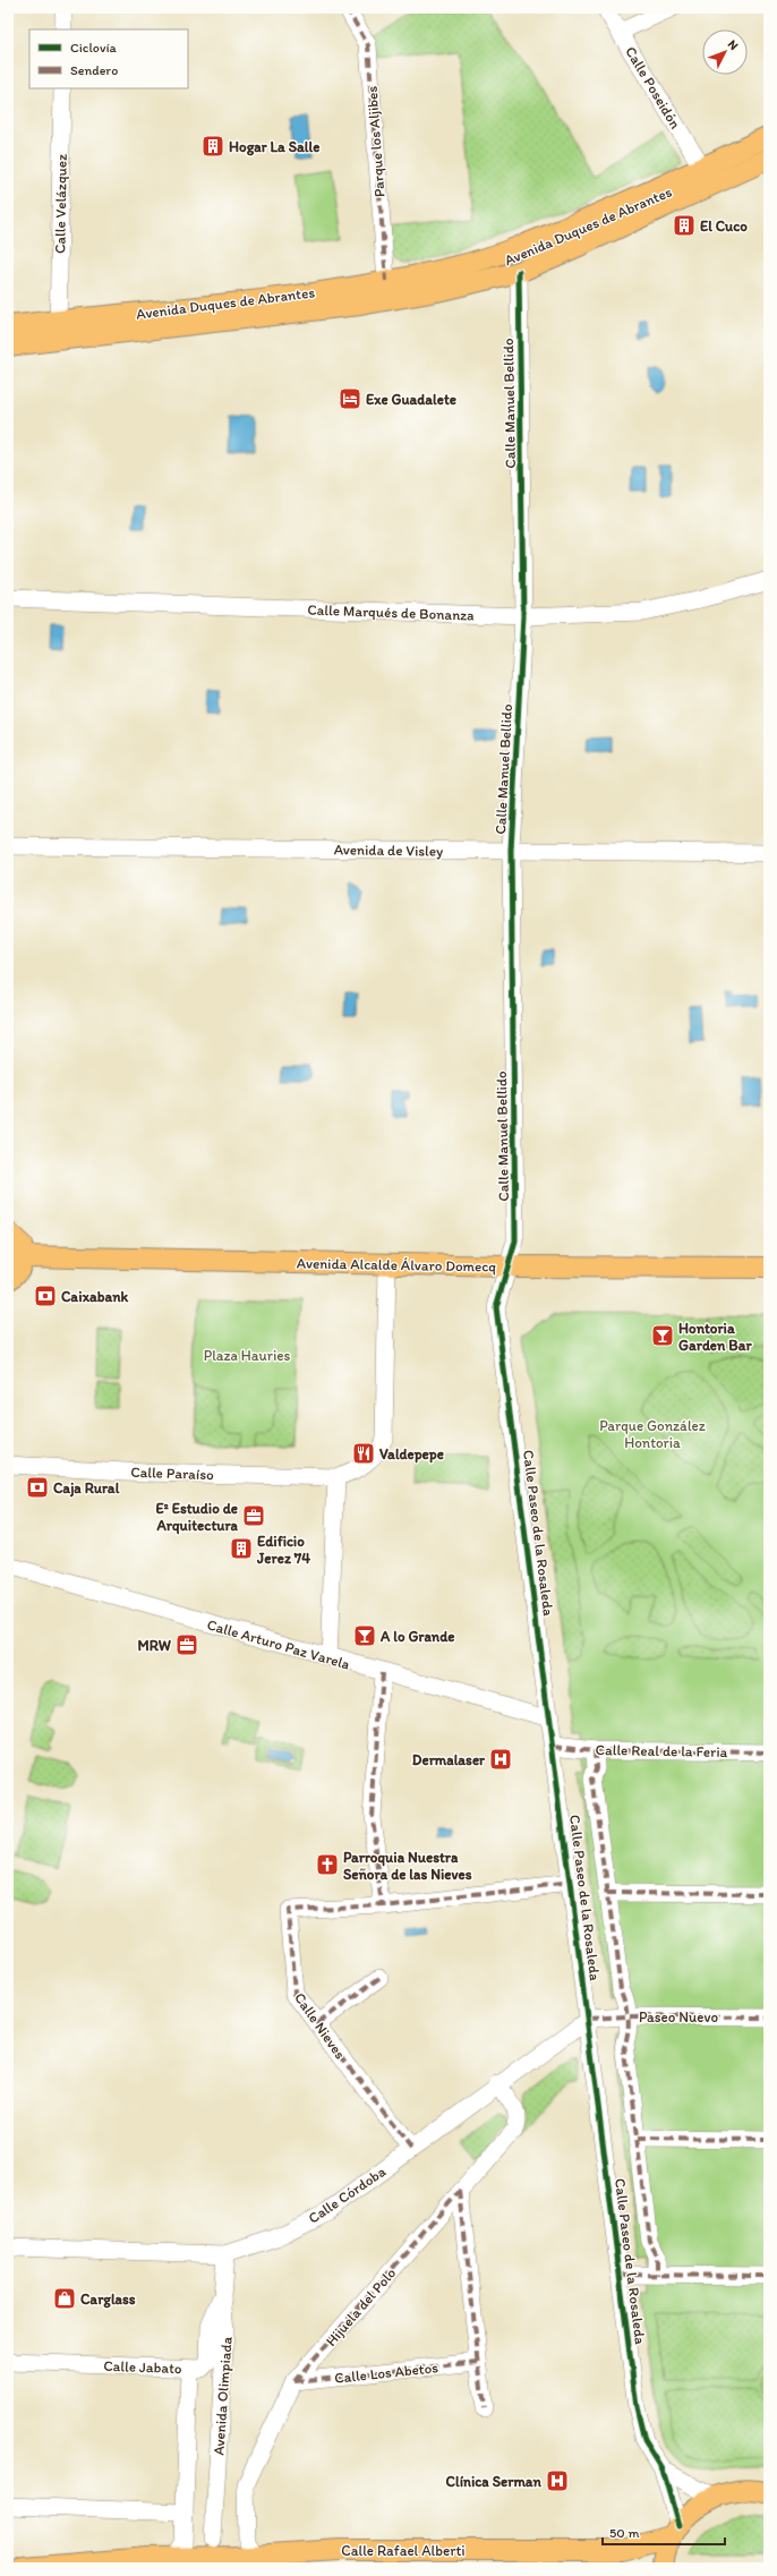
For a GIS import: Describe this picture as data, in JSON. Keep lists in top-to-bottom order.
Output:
{
  "streets": {
    "main road": ["Avenida Duques de Abrantes", "Avenida Alcalde Álvaro Domecq", "Calle Rafael Alberti"],
    "street": [
      "Calle Poseidón",
      "Parque los Aljibes",
      "Calle Velázquez",
      "Calle Manuel Bellido",
      "Calle Marqués de Bonanza",
      "Avenida de Visley",
      "Calle Paraíso",
      "Calle Paseo de la Rosaleda",
      "Calle Arturo Paz Varela",
      "Calle Real de la Feria",
      "Paseo Nuevo",
      "Calle Nieves",
      "Calle Córdoba",
      "Hijuela del Polo",
      "Calle Jabato",
      "Calle Los Abetos",
      "Avenida Olimpiada"
    ]
  },
  "crossings": [
    ["Calle Poseidón", "Avenida Duques de Abrantes"],
    ["Parque los Aljibes", "Avenida Duques de Abrantes"],
    ["Calle Velázquez", "Avenida Duques de Abrantes"],
    ["Avenida Duques de Abrantes", "Calle Manuel Bellido"],
    ["Calle Manuel Bellido", "Calle Marqués de Bonanza"],
    ["Calle Manuel Bellido", "Avenida de Visley"],
    ["Calle Manuel Bellido", "Avenida Alcalde Álvaro Domecq"],
    ["Calle Manuel Bellido", "Calle Paseo de la Rosaleda"],
    ["Avenida Alcalde Álvaro Domecq", "Calle Paraíso"],
    ["Avenida Alcalde Álvaro Domecq", "Calle Paseo de la Rosaleda"],
    ["Calle Paseo de la Rosaleda", "Calle Arturo Paz Varela"],
    ["Calle Paseo de la Rosaleda", "Calle Real de la Feria"],
    ["Calle Paseo de la Rosaleda", "Paseo Nuevo"],
    ["Calle Paseo de la Rosaleda", "Calle Córdoba"],
    ["Calle Paseo de la Rosaleda", "Calle Rafael Alberti"],
    ["Paseo Nuevo", "Calle Córdoba"],
    ["Calle Nieves", "Calle Córdoba"],
    ["Calle Córdoba", "Hijuela del Polo"],
    ["Calle Córdoba", "Avenida Olimpiada"],
    ["Hijuela del Polo", "Calle Los Abetos"],
    ["Hijuela del Polo", "Calle Rafael Alberti"],
    ["Calle Jabato", "Calle Rafael Alberti"]
  ],
  "parks": ["Plaza Hauries", "Parque González Hontoria"],
  "places": {
    "building": ["Hogar La Salle", "El Cuco", "Edificio Jerez 74"],
    "hotel": ["Exe Guadalete"],
    "bank": ["Caixabank", "Caja Rural"],
    "bar": ["Hontoria Garden Bar", "A lo Grande"],
    "restaurant": ["Valdepepe"],
    "office": ["E² Estudio de Arquitectura", "MRW"],
    "hospital": ["Dermalaser", "Clínica Serman"],
    "church": ["Parroquia Nuestra Señora de las Nieves"],
    "shop": ["Carglass"]
  },
  "legend": ["Ciclovía", "Sendero"],
  "scale_bar": "50 m",
  "north": "top right"
}
